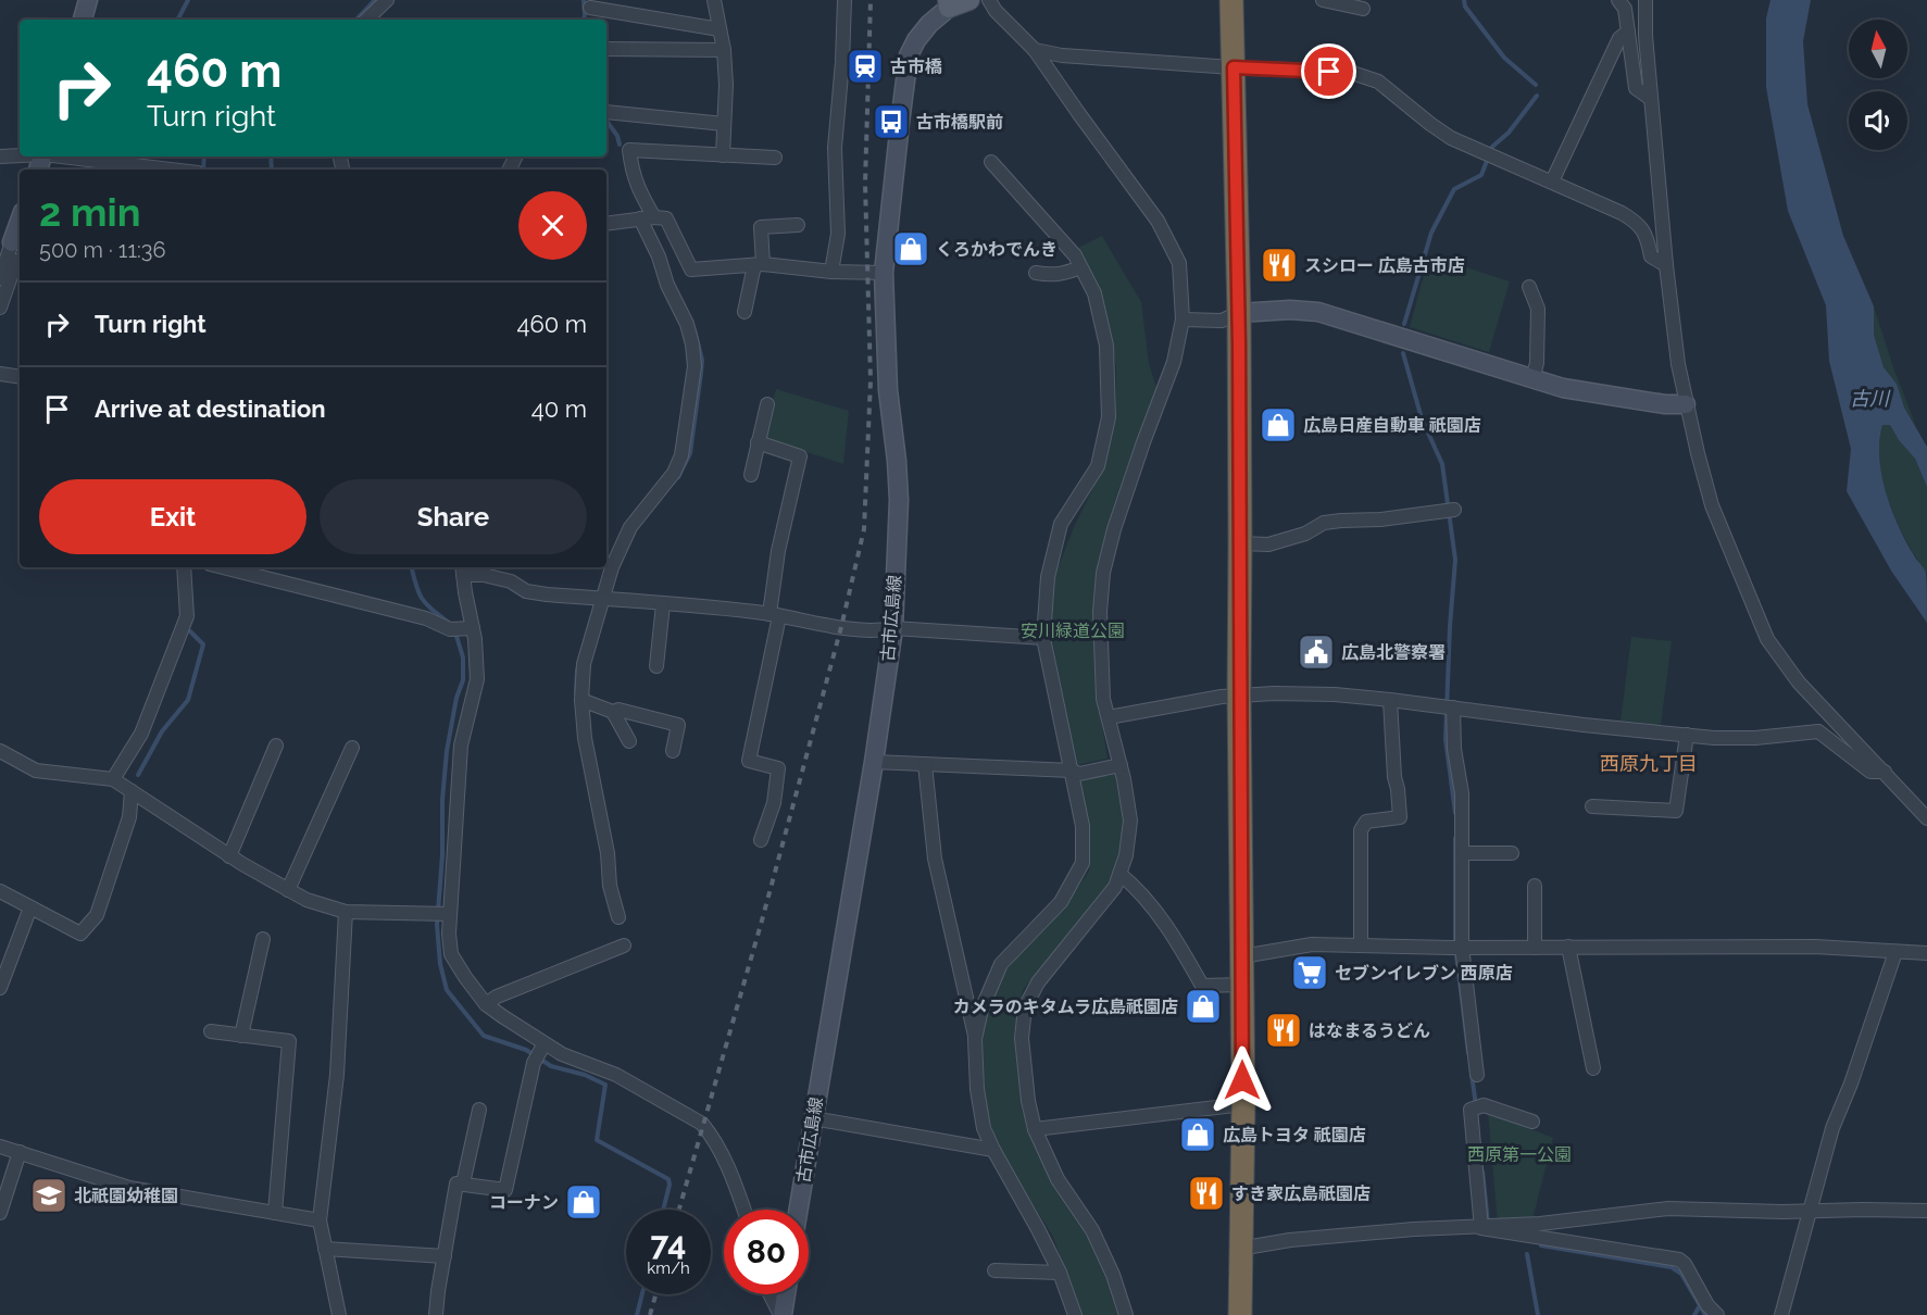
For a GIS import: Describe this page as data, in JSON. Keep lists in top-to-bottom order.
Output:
{
  "streets": {
    "main road": ["古市広島線"]
  },
  "districts": ["西原九丁目"],
  "water": ["古川"],
  "parks": ["安川緑道公園", "西原第一公園"],
  "places": {
    "station": ["古市橋"],
    "bus stop": ["古市橋駅前"],
    "shop": [
      "くろかわでんき",
      "広島日産自動車 祇園店",
      "カメラのキタムラ広島祇園店",
      "広島トヨタ 祇園店",
      "コーナン"
    ],
    "restaurant": ["スシロー 広島古市店", "はなまるうどん", "すき家広島祇園店"],
    "public building": ["広島北警察署"],
    "supermarket": ["セブンイレブン 西原店"],
    "school or university": ["北祇園幼稚園"]
  },
  "north": "top",
  "page": {
    "turn": ["460 m", "Turn right"],
    "heading": ["2 min", "500 m · 11:36"],
    "list": [
      {
        "name": "Turn right",
        "value": "460 m"
      },
      {
        "name": "Arrive at destination",
        "value": "40 m"
      }
    ],
    "buttons": ["Exit", "Share"],
    "speed": "74 km/h",
    "limit": "80"
  }
}
